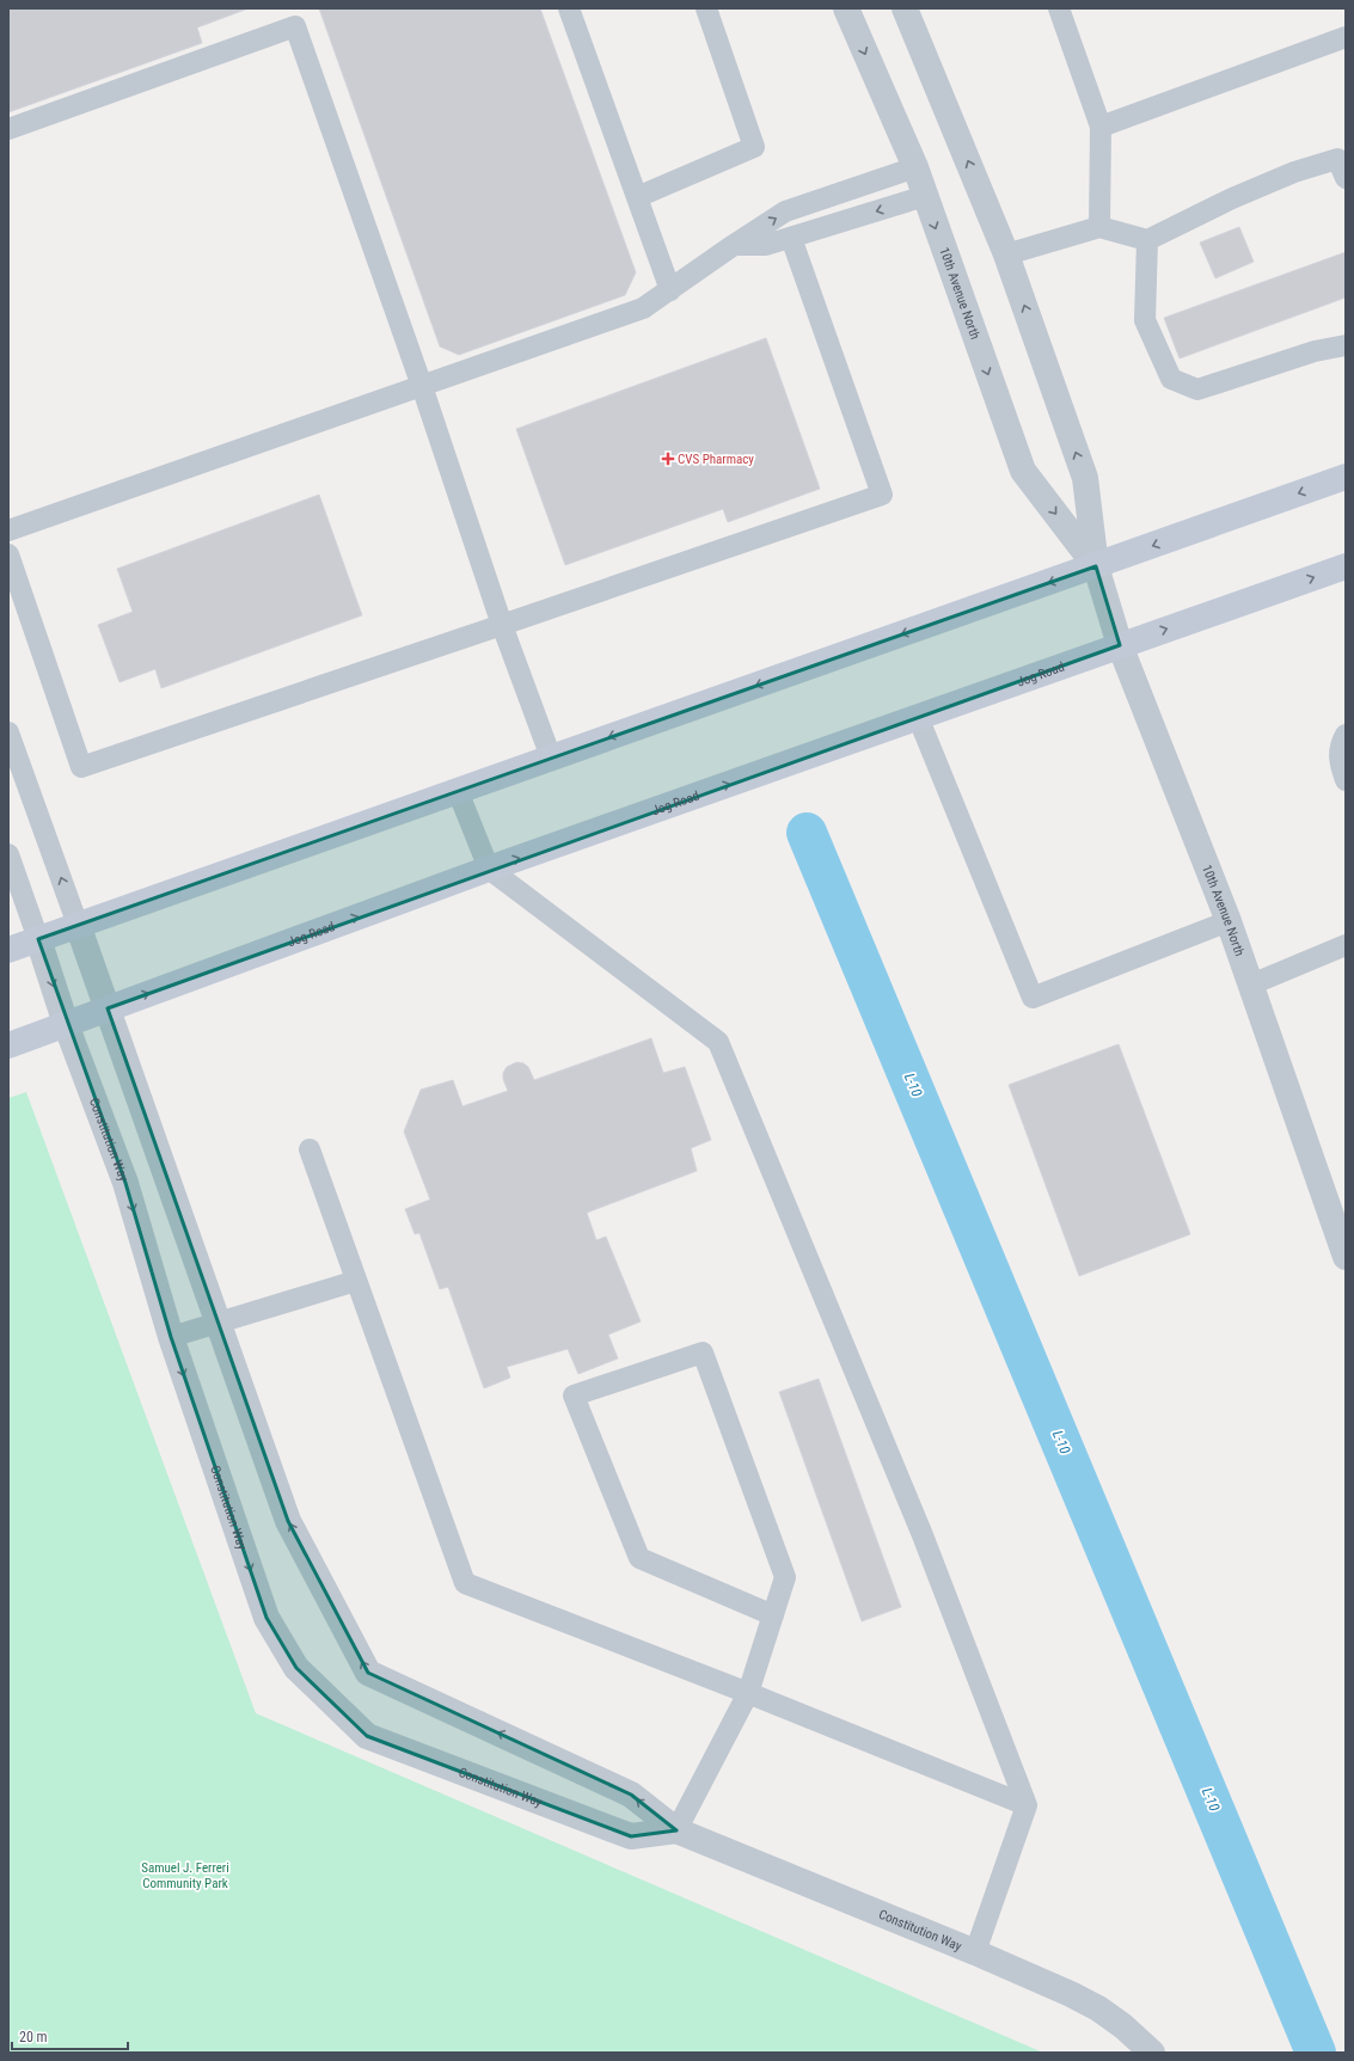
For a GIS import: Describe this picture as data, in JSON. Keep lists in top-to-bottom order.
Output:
{
  "streets": {
    "main road": ["Jog Road"],
    "street": ["10th Avenue North", "Constitution Way"]
  },
  "crossings": [
    ["10th Avenue North", "Jog Road"],
    ["Jog Road", "Constitution Way"]
  ],
  "water": ["L-10"],
  "parks": ["Samuel J. Ferreri Community Park"],
  "places": {
    "health": ["CVS Pharmacy"]
  },
  "scale_bar": "20 m"
}
